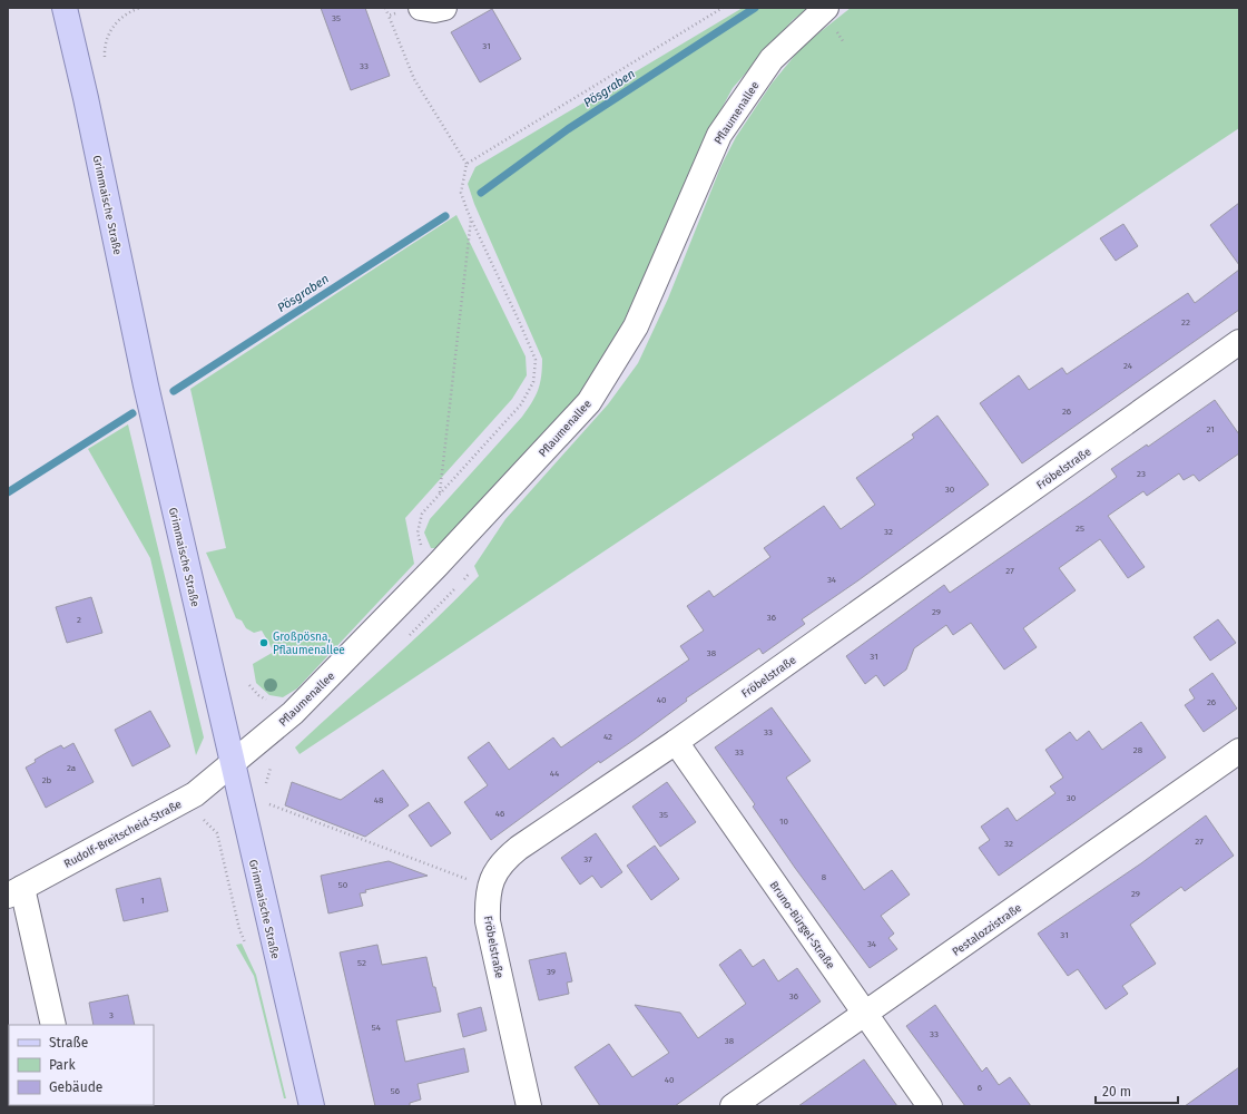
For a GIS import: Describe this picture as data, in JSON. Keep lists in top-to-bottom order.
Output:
{
  "streets": {
    "main road": ["Grimmaische Straße"],
    "street": [
      "Pflaumenallee",
      "Fröbelstraße",
      "Rudolf-Breitscheid-Straße",
      "Bruno-Bürgel-Straße",
      "Pestalozzistraße"
    ]
  },
  "crossings": [
    ["Pflaumenallee", "Grimmaische Straße"],
    ["Pflaumenallee", "Rudolf-Breitscheid-Straße"],
    ["Grimmaische Straße", "Rudolf-Breitscheid-Straße"],
    ["Fröbelstraße", "Bruno-Bürgel-Straße"],
    ["Bruno-Bürgel-Straße", "Pestalozzistraße"]
  ],
  "water": ["Pösgraben"],
  "places": ["Großpösna, Pflaumenallee"],
  "house_numbers": [
    "35",
    "31",
    "33",
    "22",
    "24",
    "26",
    "21",
    "23",
    "30",
    "25",
    "32",
    "27",
    "34",
    "29",
    "36",
    "2",
    "38",
    "31",
    "40",
    "26",
    "33",
    "42",
    "28",
    "33",
    "2a",
    "44",
    "2b",
    "30",
    "48",
    "46",
    "35",
    "10",
    "27",
    "32",
    "37",
    "8",
    "50",
    "29",
    "1",
    "31",
    "34",
    "52",
    "39",
    "36",
    "3",
    "54",
    "33",
    "38",
    "40",
    "6",
    "56"
  ],
  "legend": ["Straße", "Park", "Gebäude"],
  "scale_bar": "20 m"
}
